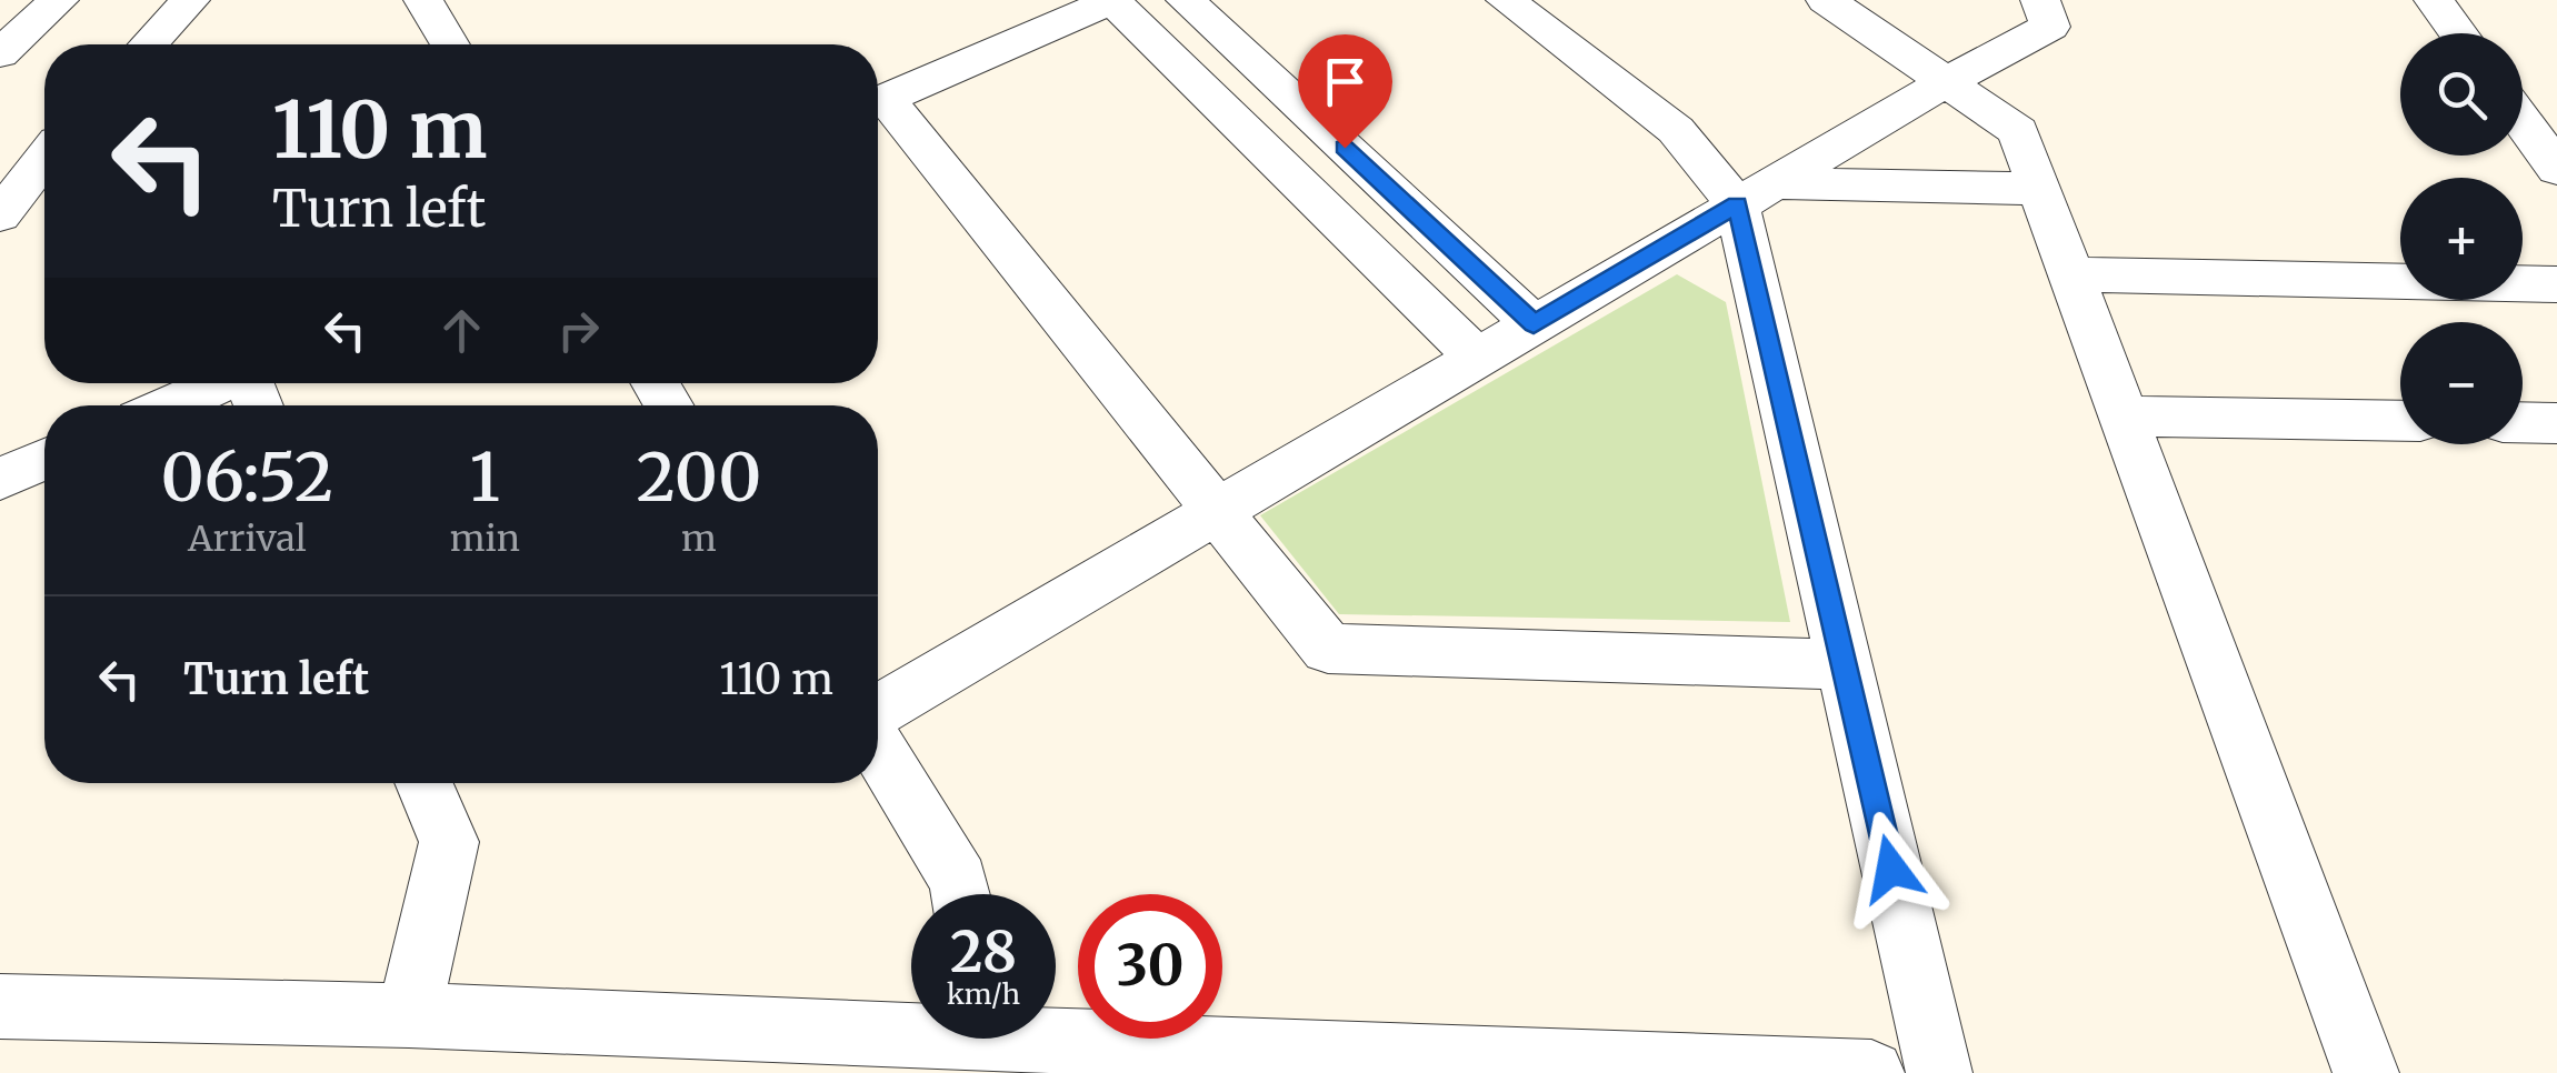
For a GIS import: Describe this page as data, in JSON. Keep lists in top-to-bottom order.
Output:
{
  "page": {
    "map_buttons": ["+", "−"],
    "turn": ["110 m", "Turn left"],
    "eta": [
      "06:52",
      "Arrival",
      "1",
      "min",
      "200",
      "m"
    ],
    "list": [
      {
        "name": "Turn left",
        "value": "110 m"
      }
    ],
    "speed": "28 km/h",
    "limit": "30"
  }
}
